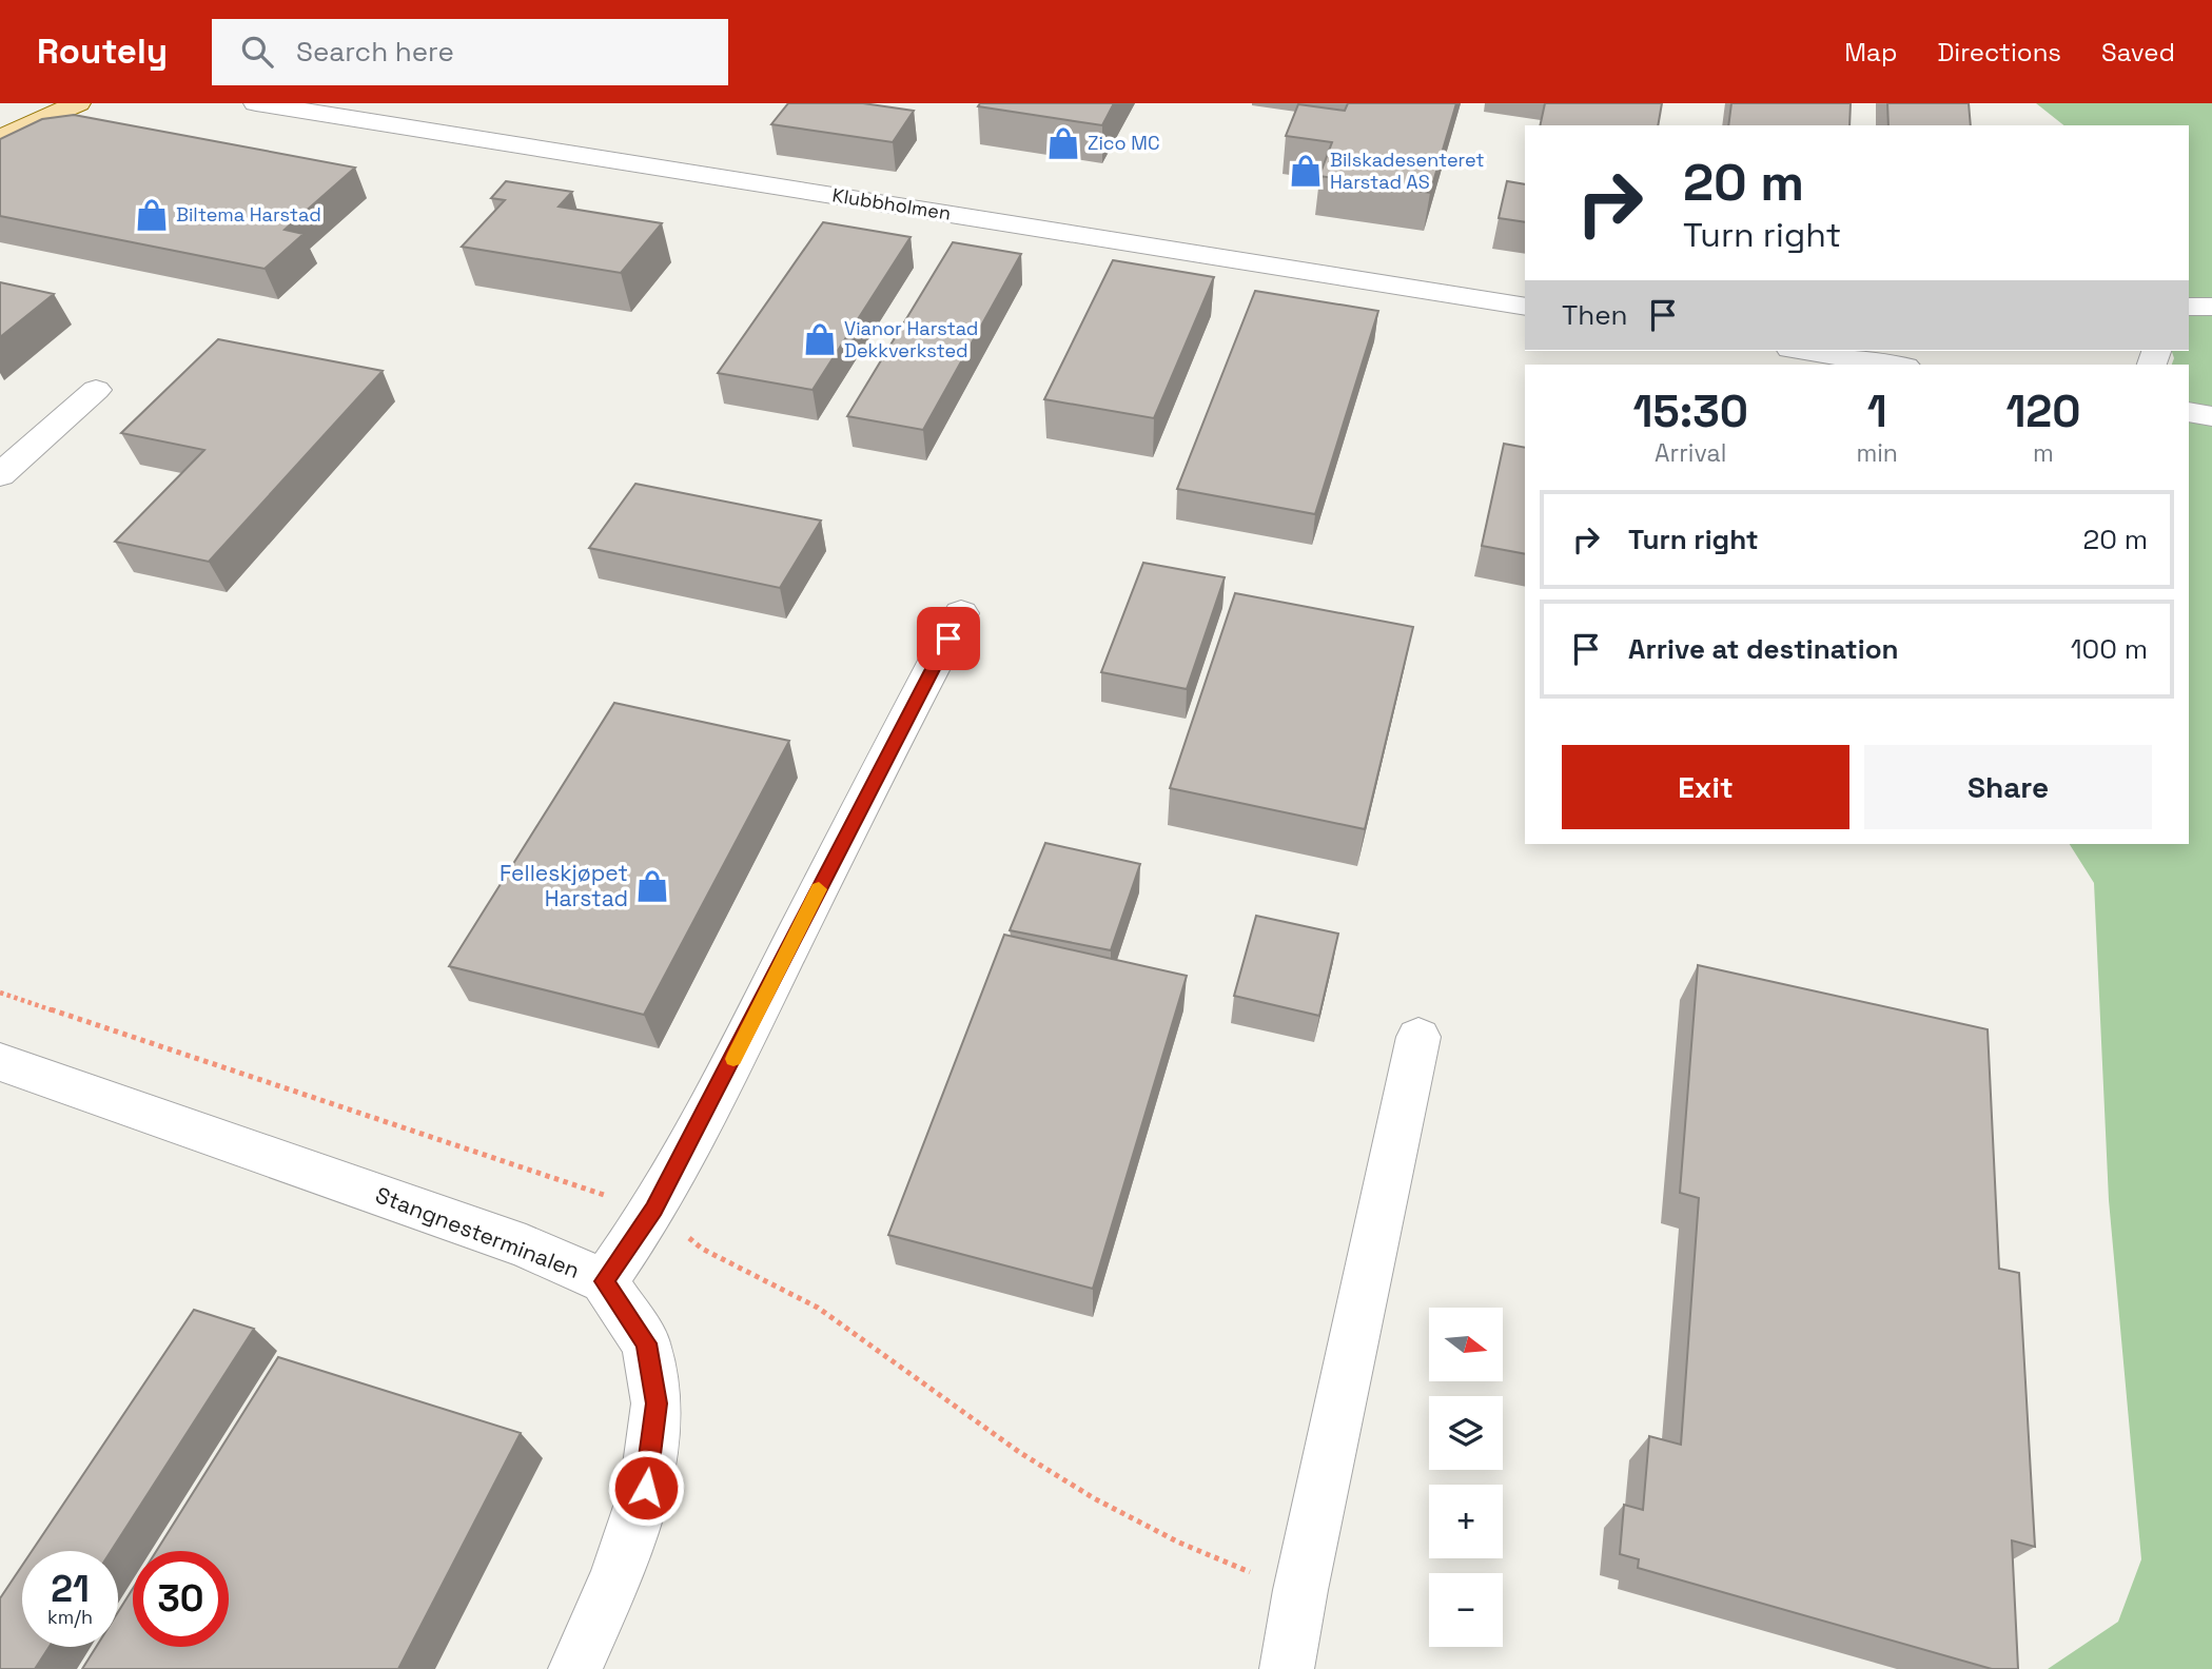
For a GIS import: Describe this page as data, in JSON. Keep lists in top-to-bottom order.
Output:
{
  "streets": {
    "street": ["Klubbholmen", "Stangnesterminalen"]
  },
  "places": {
    "shop": [
      "Zico MC",
      "Bilskadesenteret Harstad AS",
      "Biltema Harstad",
      "Vianor Harstad Dekkverksted",
      "Felleskjøpet Harstad"
    ]
  },
  "north": "right",
  "page": {
    "header": "Routely",
    "search": "Search here",
    "nav": ["Map", "Directions", "Saved"],
    "turn": ["20 m", "Turn right"],
    "then": "Then",
    "eta": [
      "15:30",
      "Arrival",
      "1",
      "min",
      "120",
      "m"
    ],
    "list": [
      {
        "name": "Turn right",
        "value": "20 m"
      },
      {
        "name": "Arrive at destination",
        "value": "100 m"
      }
    ],
    "buttons": ["Exit", "Share"],
    "map_buttons": ["+", "−"],
    "speed": "21 km/h",
    "limit": "30"
  }
}
